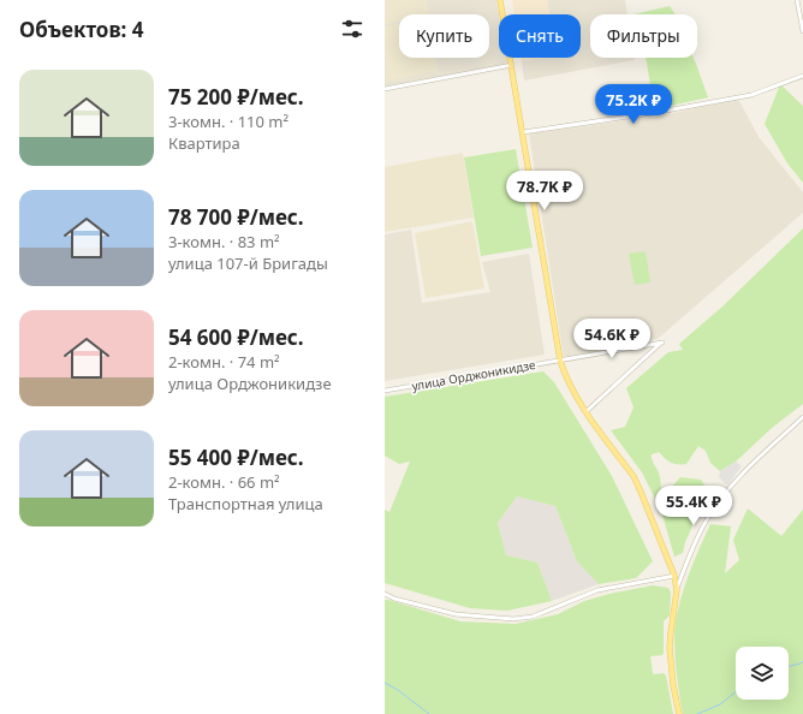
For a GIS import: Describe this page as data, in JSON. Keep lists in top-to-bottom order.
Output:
{
  "streets": {
    "street": ["улица Орджоникидзе"]
  },
  "page": {
    "heading": "Объектов: 4",
    "chip": ["Купить", "Снять", "Фильтры"],
    "list": [
      {
        "name": "75 200 ₽/мес.",
        "note": "3-комн. · 110 m² · Квартира"
      },
      {
        "name": "78 700 ₽/мес.",
        "note": "3-комн. · 83 m² · улица 107-й Бригады"
      },
      {
        "name": "54 600 ₽/мес.",
        "note": "2-комн. · 74 m² · улица Орджоникидзе"
      },
      {
        "name": "55 400 ₽/мес.",
        "note": "2-комн. · 66 m² · Транспортная улица"
      }
    ],
    "price": [
      "75.2K ₽",
      "78.7K ₽",
      "54.6K ₽",
      "55.4K ₽"
    ]
  }
}
